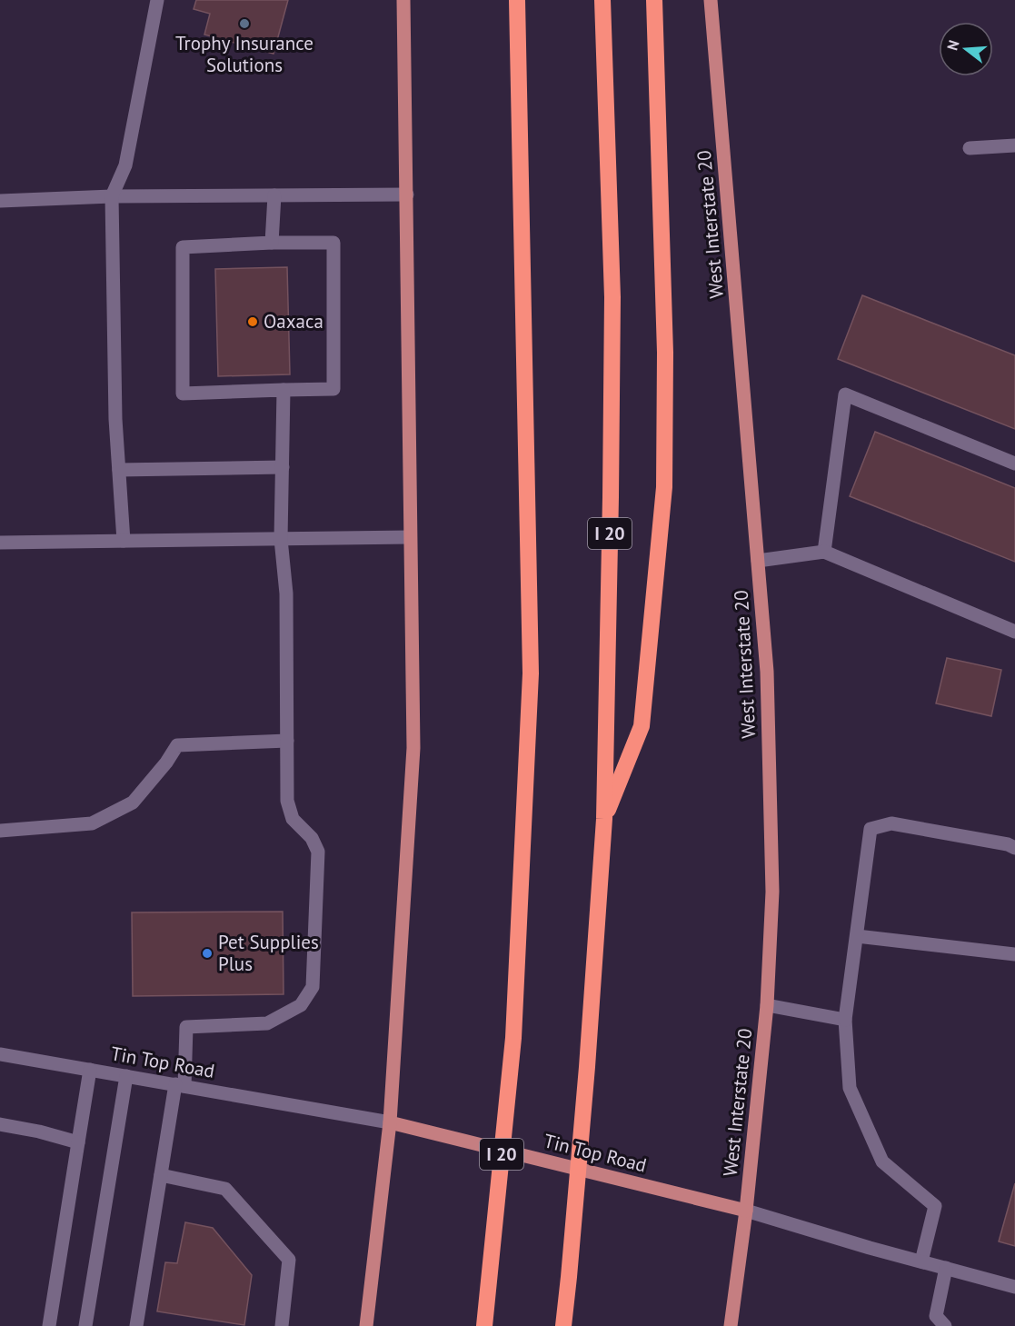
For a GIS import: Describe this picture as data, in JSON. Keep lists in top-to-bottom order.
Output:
{
  "streets": {
    "highway": ["I 20"],
    "main road": ["West Interstate 20", "Tin Top Road"]
  },
  "crossings": [
    ["West Interstate 20", "Tin Top Road"]
  ],
  "places": ["Trophy Insurance Solutions", "Oaxaca", "Pet Supplies Plus"],
  "north": "left"
}
